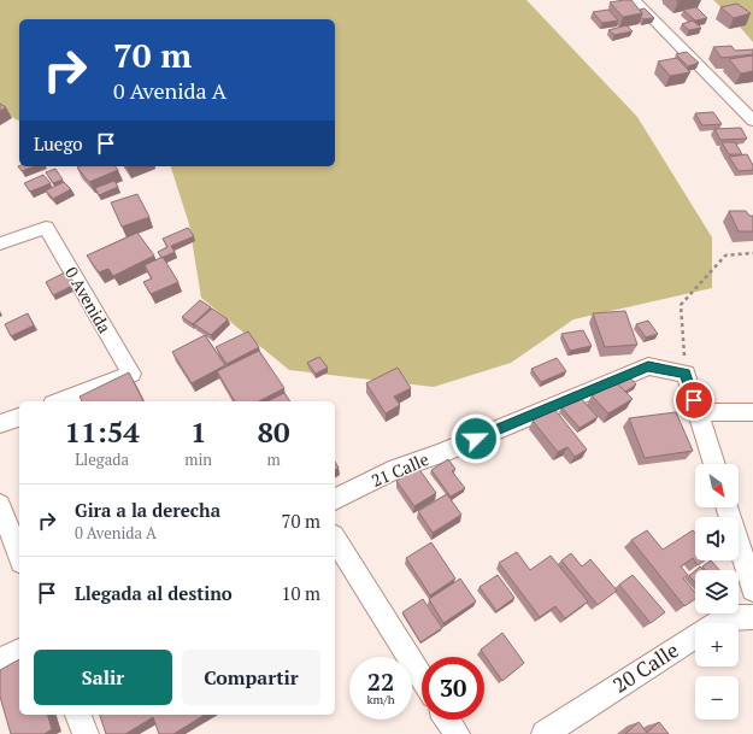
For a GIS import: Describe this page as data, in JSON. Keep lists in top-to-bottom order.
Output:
{
  "streets": {
    "street": ["0 Avenida", "21 Calle", "20 Calle"]
  },
  "north": "bottom right",
  "page": {
    "turn": ["70 m", "0 Avenida A"],
    "then": "Luego",
    "eta": [
      "11:54",
      "Llegada",
      "1",
      "min",
      "80",
      "m"
    ],
    "map_buttons": ["+", "−"],
    "list": [
      {
        "name": "Gira a la derecha",
        "note": "0 Avenida A",
        "value": "70 m"
      },
      {
        "name": "Llegada al destino",
        "value": "10 m"
      }
    ],
    "buttons": ["Salir", "Compartir"],
    "speed": "22 km/h",
    "limit": "30"
  }
}
